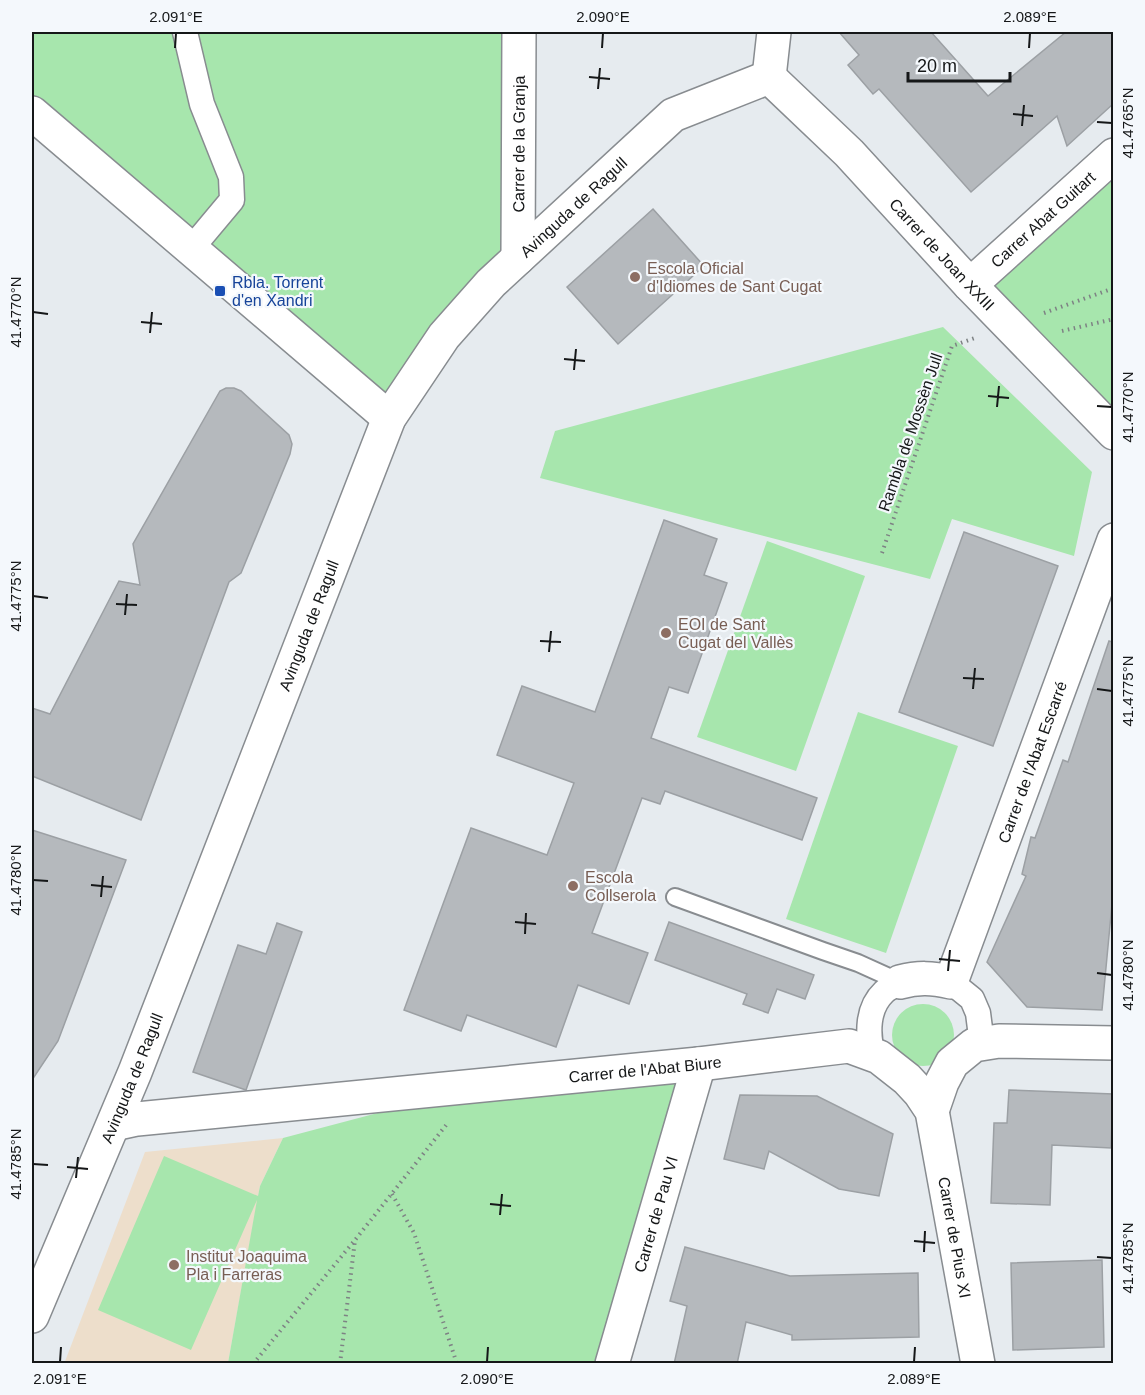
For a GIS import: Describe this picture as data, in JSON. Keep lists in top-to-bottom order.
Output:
{
  "streets": {
    "street": [
      "Carrer de la Granja",
      "Avinguda de Ragull",
      "Carrer Abat Guitart",
      "Carrer de Joan XXIII",
      "Carrer de l'Abat Escarré",
      "Carrer de l'Abat Biure",
      "Carrer de Pau VI",
      "Carrer de Pius XI"
    ],
    "path": ["Rambla de Mossèn Jull"]
  },
  "crossings": [
    ["Carrer de la Granja", "Avinguda de Ragull"],
    ["Avinguda de Ragull", "Carrer de Joan XXIII"],
    ["Avinguda de Ragull", "Carrer de l'Abat Biure"],
    ["Carrer Abat Guitart", "Carrer de Joan XXIII"],
    ["Carrer de Joan XXIII", "Rambla de Mossèn Jull"],
    ["Carrer de l'Abat Biure", "Carrer de Pau VI"],
    ["Carrer de l'Abat Biure", "Carrer de Pius XI"]
  ],
  "places": {
    "other": [
      "Escola Oficial d'Idiomes de Sant Cugat",
      "EOI de Sant Cugat del Vallès",
      "Escola Collserola",
      "Institut Joaquima Pla i Farreras"
    ],
    "transit": ["Rbla. Torrent d'en Xandri"]
  },
  "scale_bar": "20 m",
  "coordinates": [
    "2.091°E",
    "2.090°E",
    "2.089°E",
    "41.4765°N",
    "41.4770°N",
    "41.4775°N",
    "41.4780°N",
    "41.4785°N"
  ]
}
